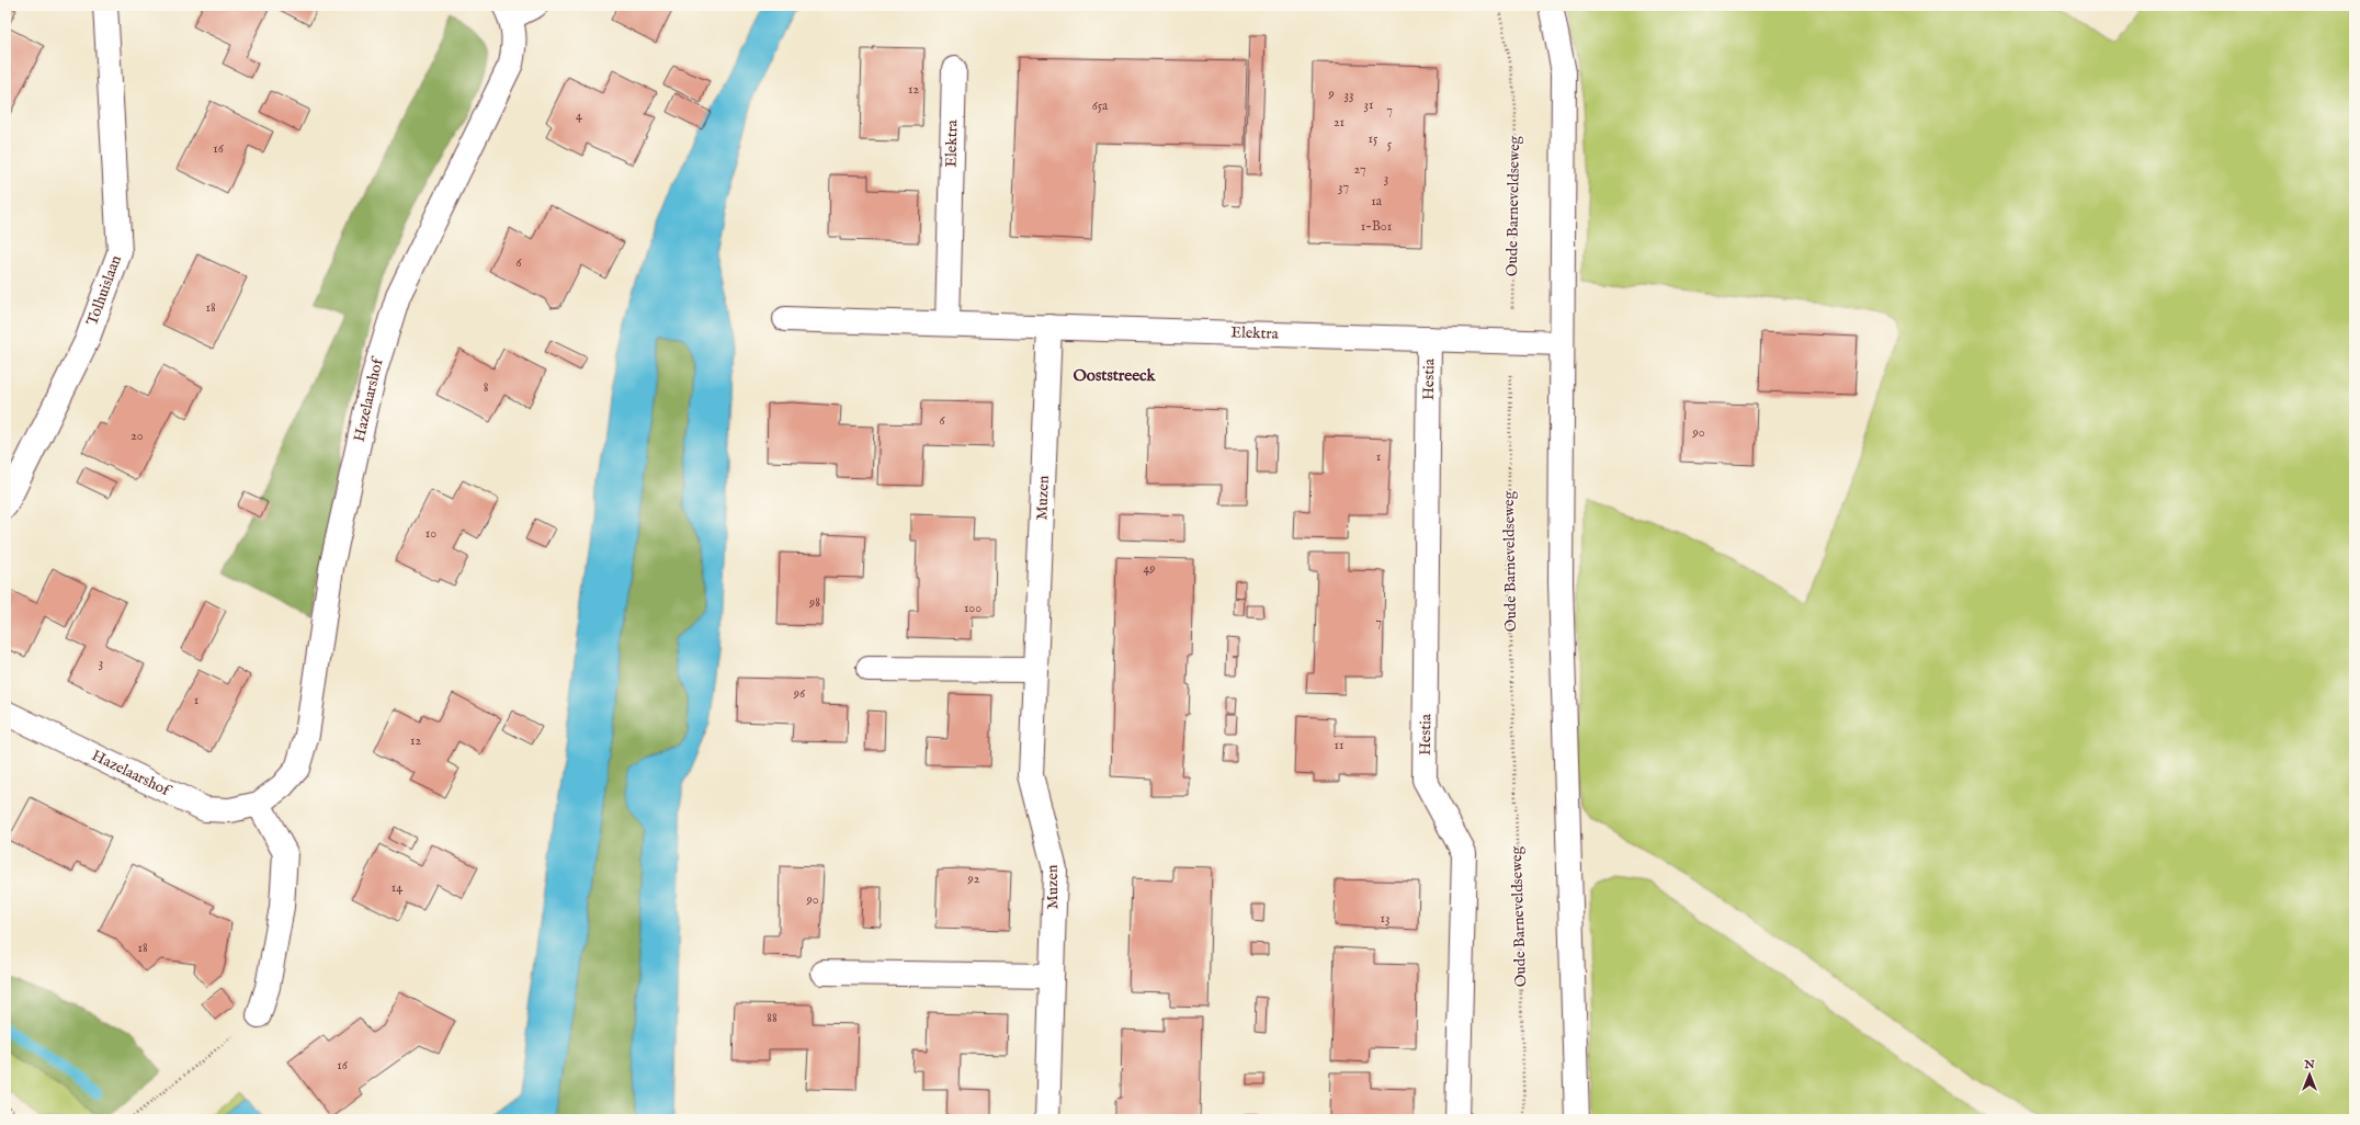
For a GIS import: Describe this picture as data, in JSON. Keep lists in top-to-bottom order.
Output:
{
  "streets": {
    "street": [
      "Elektra",
      "Tolhuislaan",
      "Hestia",
      "Hazelaarshof",
      "Muzen"
    ],
    "path": ["Oude Barneveldseweg"]
  },
  "crossings": [
    ["Elektra", "Oude Barneveldseweg"],
    ["Elektra", "Hestia"],
    ["Elektra", "Muzen"]
  ],
  "districts": ["Ooststreeck"],
  "house_numbers": [
    "12",
    "9",
    "33",
    "31",
    "65a",
    "7",
    "4",
    "21",
    "15",
    "5",
    "16",
    "27",
    "3",
    "37",
    "1a",
    "1-B01",
    "6",
    "18",
    "8",
    "6",
    "90",
    "20",
    "1",
    "10",
    "49",
    "98",
    "100",
    "7",
    "3",
    "96",
    "1",
    "12",
    "11",
    "92",
    "14",
    "90",
    "13",
    "18",
    "88",
    "16"
  ],
  "north": "top"
}
